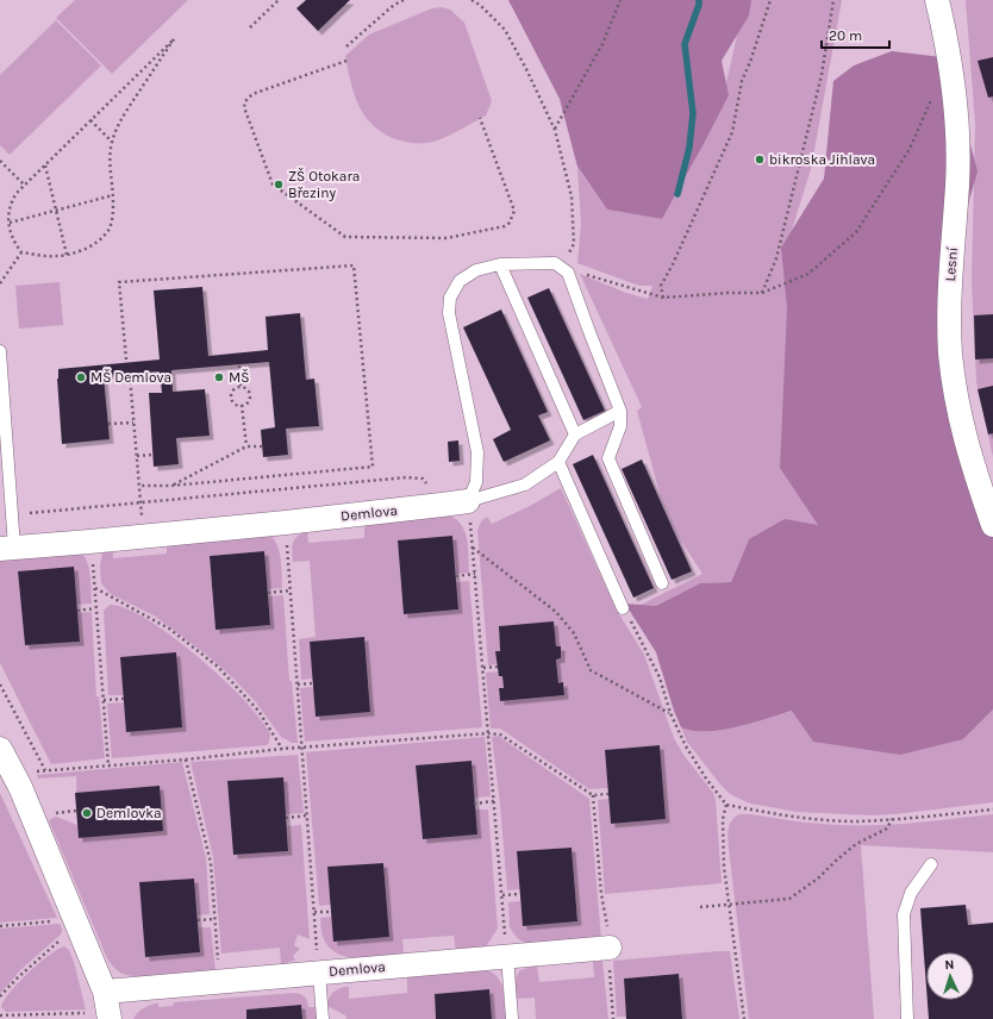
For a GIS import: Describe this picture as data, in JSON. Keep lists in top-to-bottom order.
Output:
{
  "streets": {
    "street": ["Lesní", "Demlova"]
  },
  "places": [
    "bikroska Jihlava",
    "ZŠ Otokara Březiny",
    "MŠ Demlova",
    "MŠ",
    "Demlovka"
  ],
  "scale_bar": "20 m",
  "north": "top"
}
